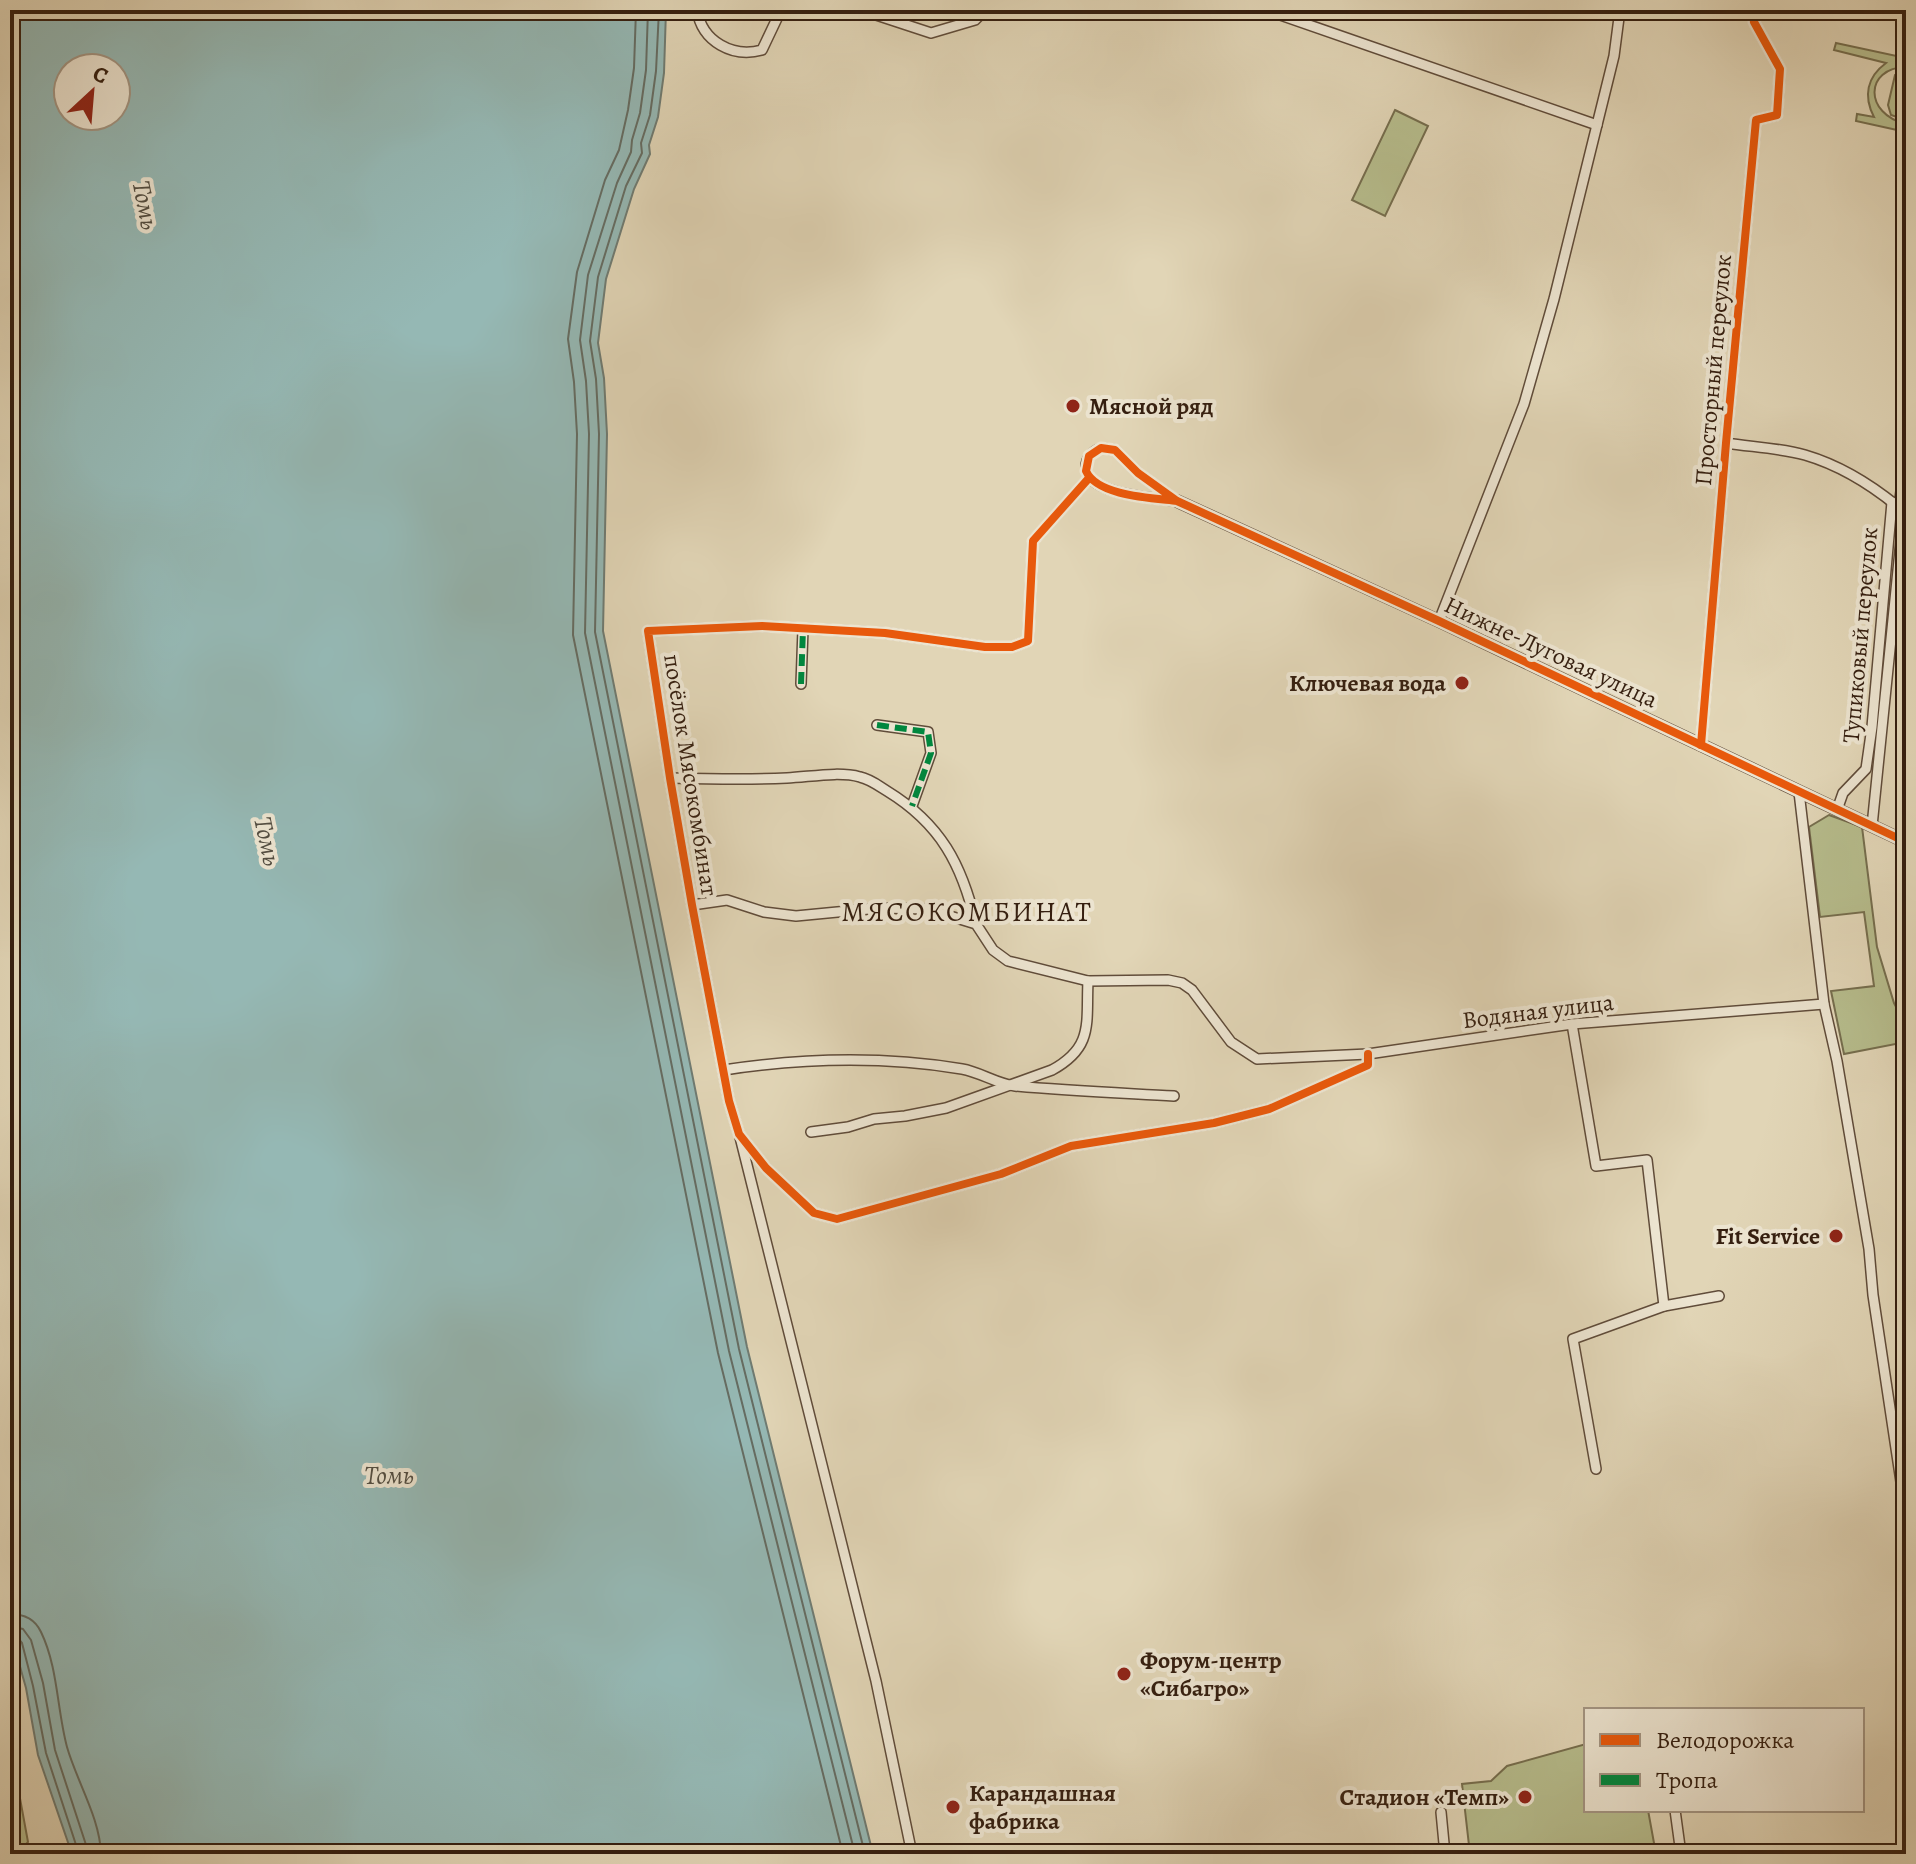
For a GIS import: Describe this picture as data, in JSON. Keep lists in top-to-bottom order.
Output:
{
  "streets": {
    "street": [
      "Просторный переулок",
      "Тупиковый переулок",
      "Нижне-Луговая улица",
      "посёлок Мясокомбинат",
      "Водяная улица"
    ]
  },
  "crossings": [
    ["Просторный переулок", "Тупиковый переулок"],
    ["Просторный переулок", "Нижне-Луговая улица"],
    ["Тупиковый переулок", "Нижне-Луговая улица"],
    ["посёлок Мясокомбинат", "Водяная улица"]
  ],
  "districts": ["МЯСОКОМБИНАТ"],
  "water": ["Томь"],
  "places": [
    "Мясной ряд",
    "Ключевая вода",
    "Fit Service",
    "Форум-центр «Сибагро»",
    "Стадион «Темп»",
    "Карандашная фабрика"
  ],
  "legend": ["Велодорожка", "Тропа"],
  "north": "top right"
}
